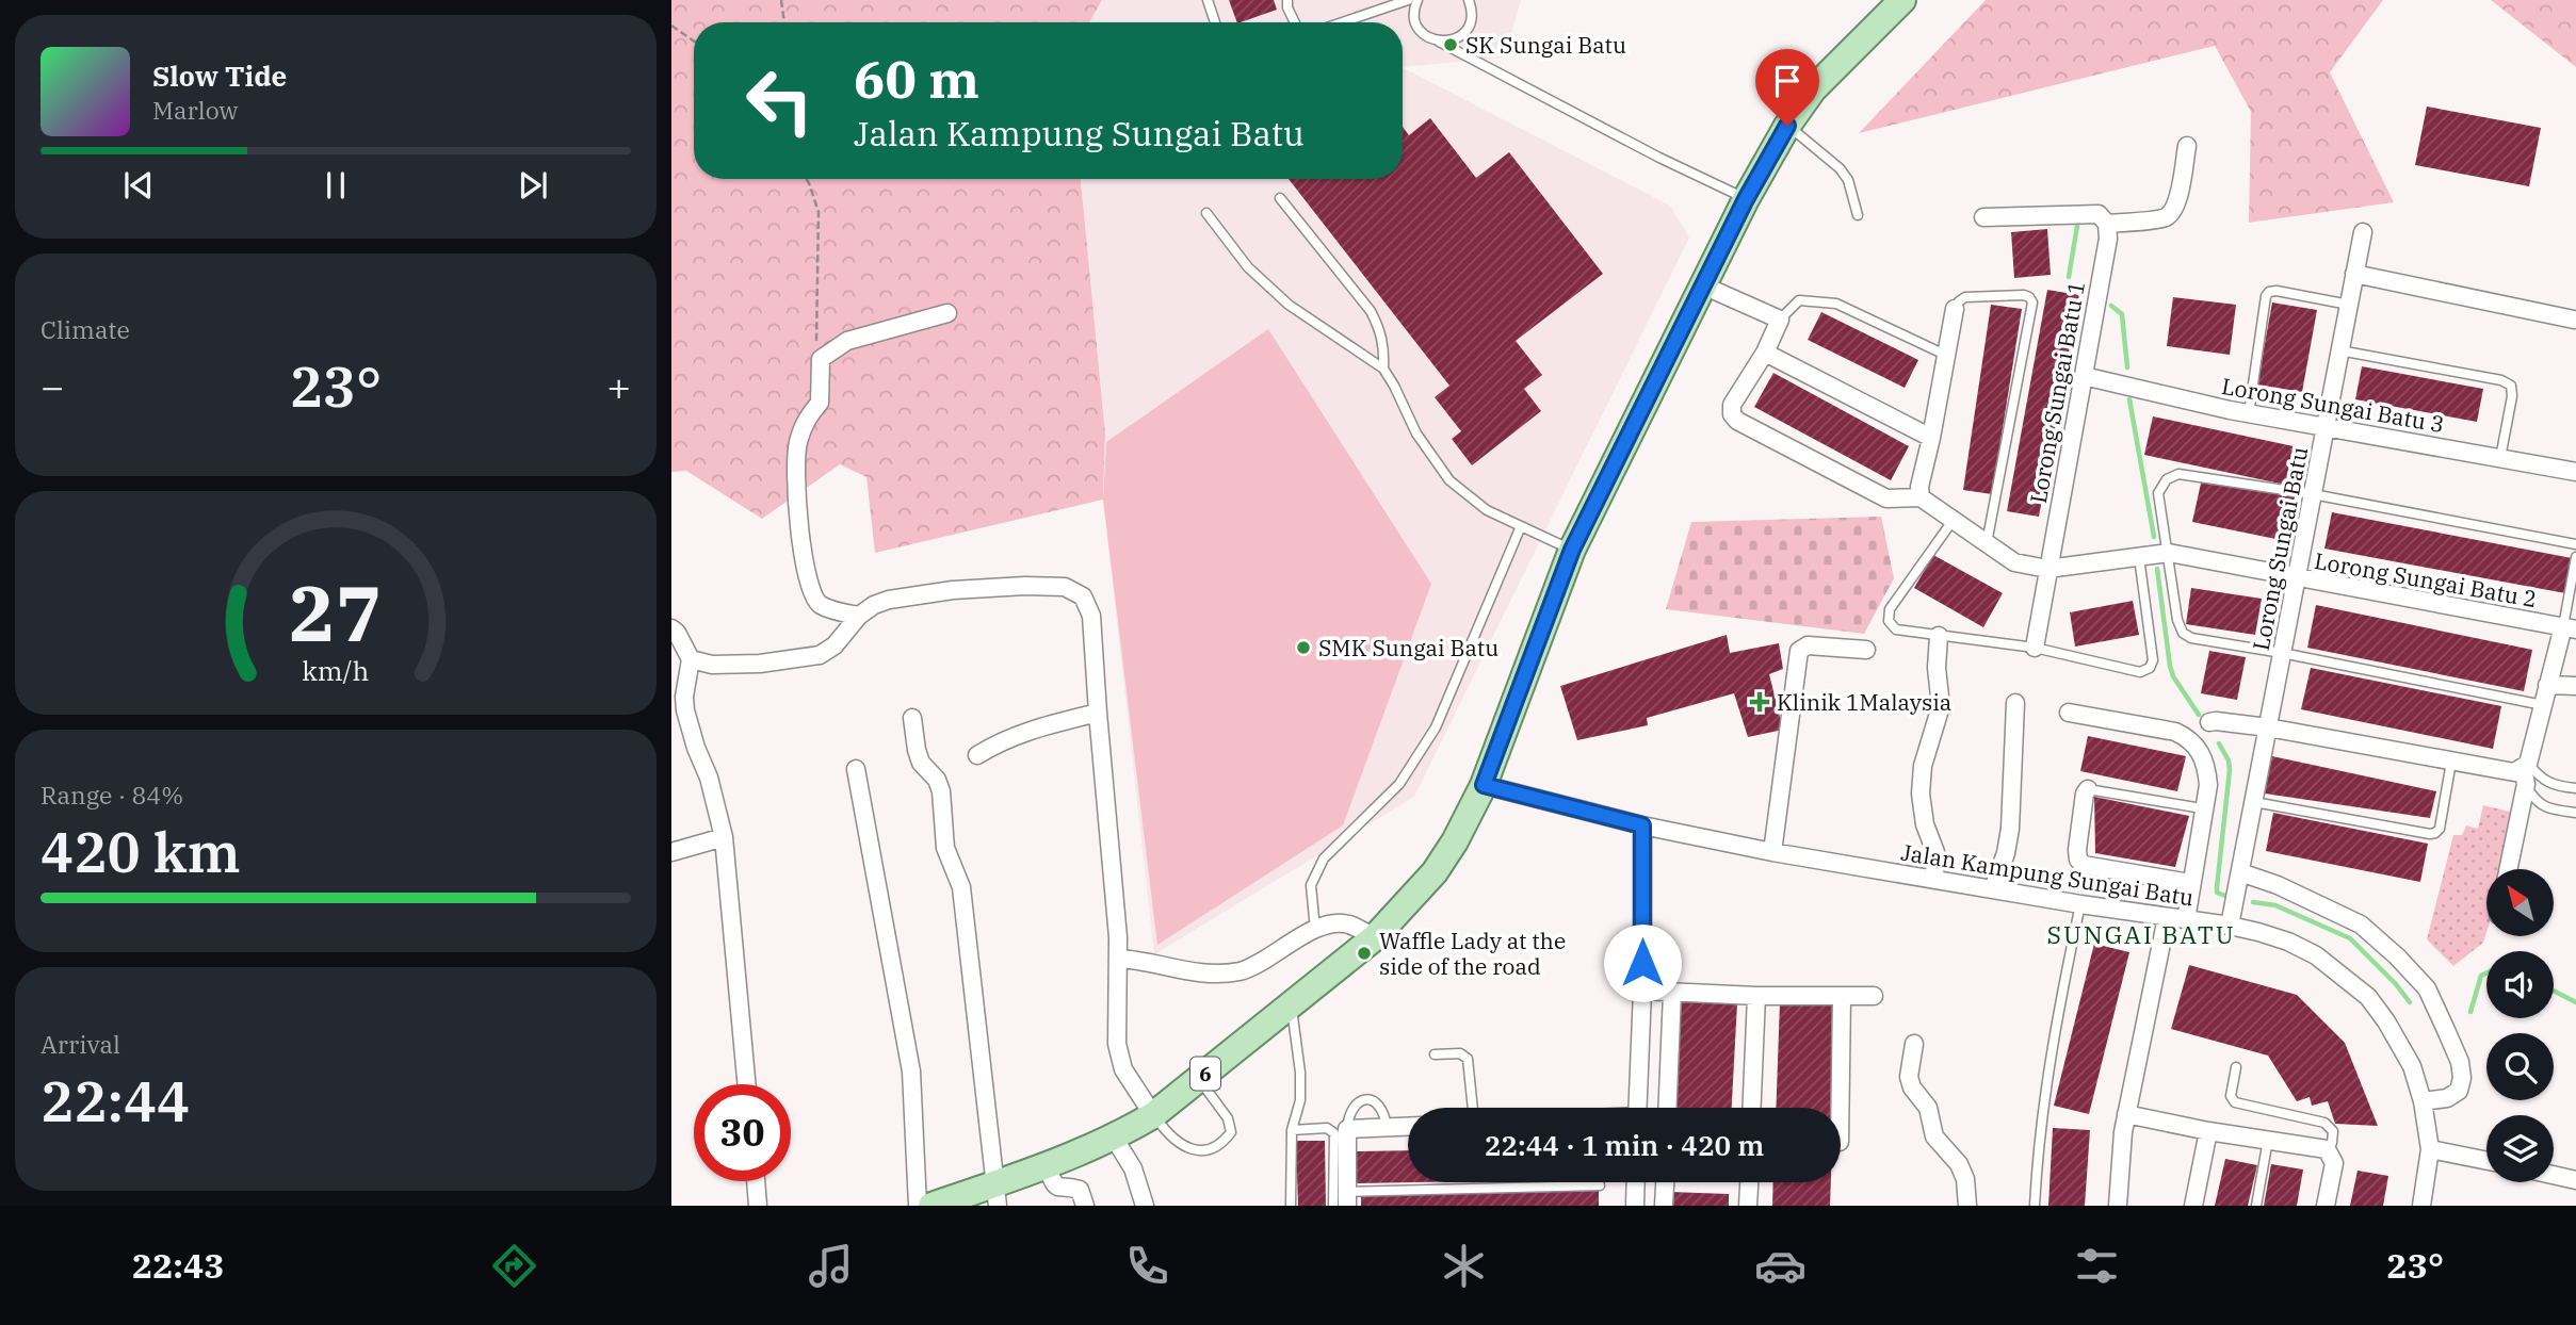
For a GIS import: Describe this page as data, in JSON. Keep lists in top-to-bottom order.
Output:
{
  "streets": {
    "main road": ["6"],
    "street": [
      "Lorong Sungai Batu 1",
      "Lorong Sungai Batu 3",
      "Lorong Sungai Batu",
      "Lorong Sungai Batu 2",
      "Jalan Kampung Sungai Batu"
    ]
  },
  "crossings": [
    ["Lorong Sungai Batu 1", "Lorong Sungai Batu 3"],
    ["Lorong Sungai Batu 1", "Lorong Sungai Batu 2"],
    ["Lorong Sungai Batu 3", "Lorong Sungai Batu"],
    ["Lorong Sungai Batu", "Lorong Sungai Batu 2"],
    ["Lorong Sungai Batu", "Jalan Kampung Sungai Batu"],
    ["Jalan Kampung Sungai Batu", "6"]
  ],
  "districts": ["SUNGAI BATU"],
  "places": {
    "other": ["SK Sungai Batu", "SMK Sungai Batu", "Waffle Lady at the side of the road"],
    "health": ["Klinik 1Malaysia"]
  },
  "north": "top left",
  "page": {
    "turn": ["60 m", "Jalan Kampung Sungai Batu"],
    "song": ["Slow Tide", "Marlow"],
    "tile": [
      "Climate",
      ["Range · 84%", "420 km"],
      ["Arrival", "22:44"]
    ],
    "heat": ["−", "23°", "+"],
    "limit": "30",
    "trip": "22:44 · 1 min · 420 m",
    "tabs": ["22:43", "23°"],
    "gauge": ["27", "km/h"]
  }
}
